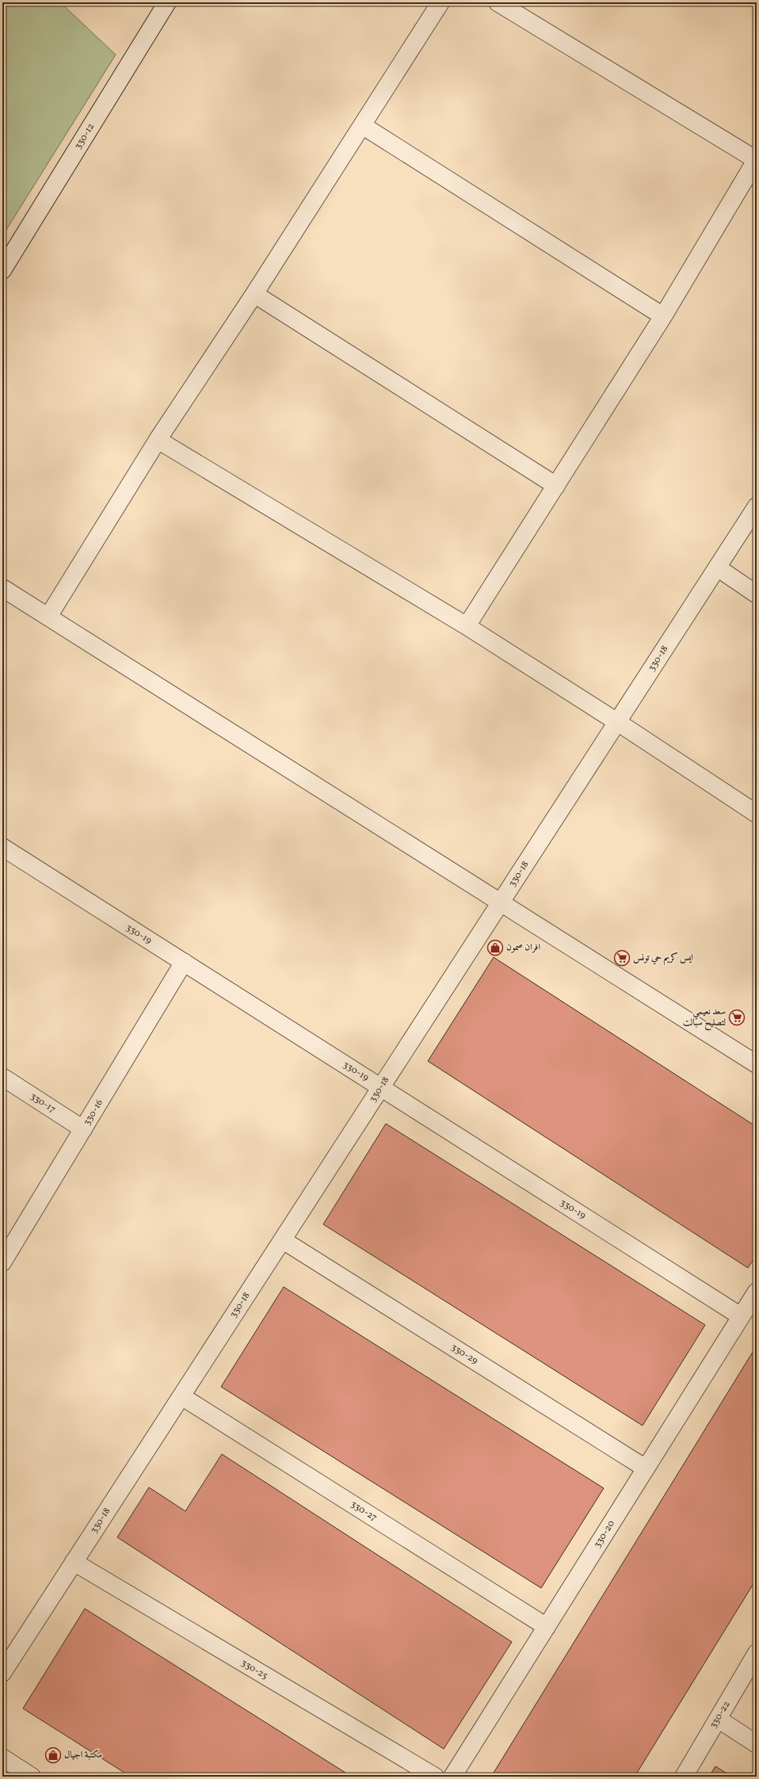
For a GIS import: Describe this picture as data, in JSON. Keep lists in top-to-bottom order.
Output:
{
  "streets": {
    "street": [
      "330-12",
      "330-18",
      "330-19",
      "330-17",
      "330-16",
      "330-29",
      "330-27",
      "330-20",
      "330-25",
      "330-22"
    ]
  },
  "crossings": [
    ["330-18", "330-19"],
    ["330-18", "330-29"],
    ["330-18", "330-27"],
    ["330-18", "330-25"],
    ["330-19", "330-16"],
    ["330-19", "330-20"],
    ["330-17", "330-16"],
    ["330-29", "330-20"],
    ["330-27", "330-20"]
  ],
  "places": {
    "shop": ["افران صمون", "مكتبة اجيال"],
    "supermarket": ["ايس كريم حي تونس", "سعد نعيمي لتصليح سبالت"]
  }
}
